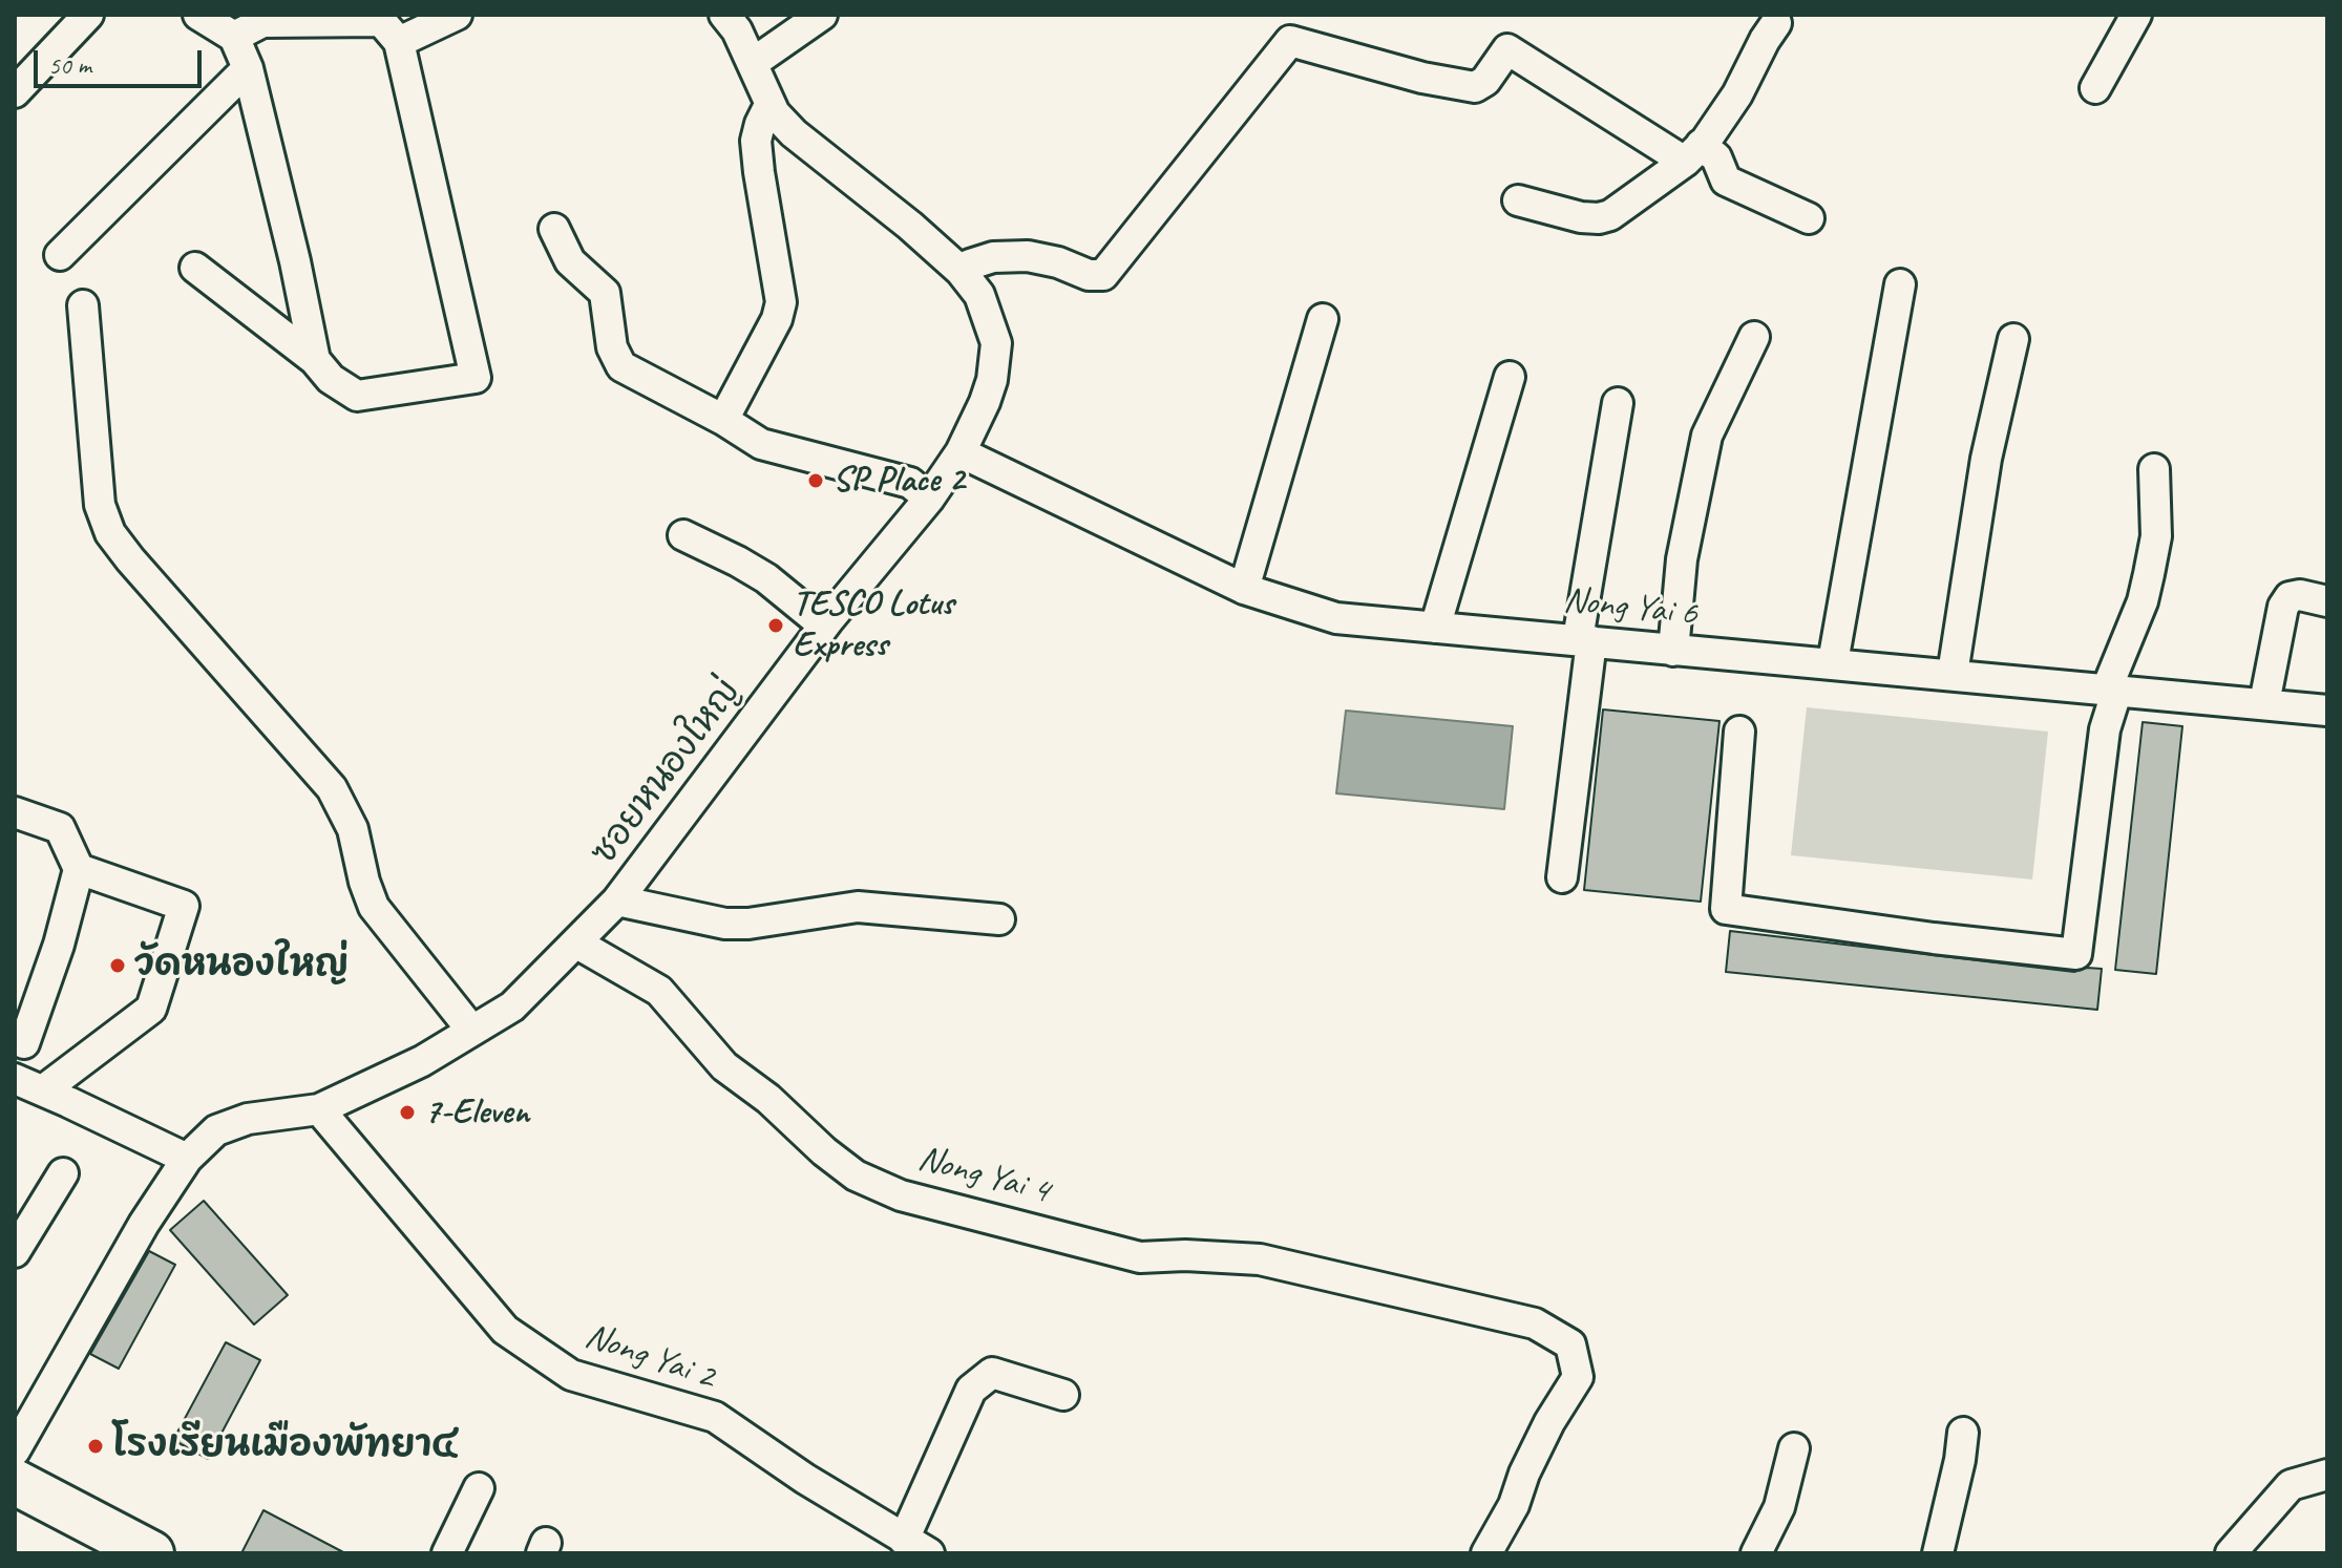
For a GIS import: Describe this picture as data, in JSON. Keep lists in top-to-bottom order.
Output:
{
  "streets": {
    "street": [
      "Nong Yai 6",
      "ซอยหนองใหญ่",
      "Nong Yai 4",
      "Nong Yai 2"
    ]
  },
  "crossings": [
    ["Nong Yai 6", "ซอยหนองใหญ่"],
    ["ซอยหนองใหญ่", "Nong Yai 4"],
    ["ซอยหนองใหญ่", "Nong Yai 2"]
  ],
  "places": [
    "SP Place 2",
    "TESCO Lotus Express",
    "วัดหนองใหญ่",
    "7-Eleven",
    "โรงเรียนเมืองพัทยา๔"
  ],
  "scale_bar": "50 m"
}
